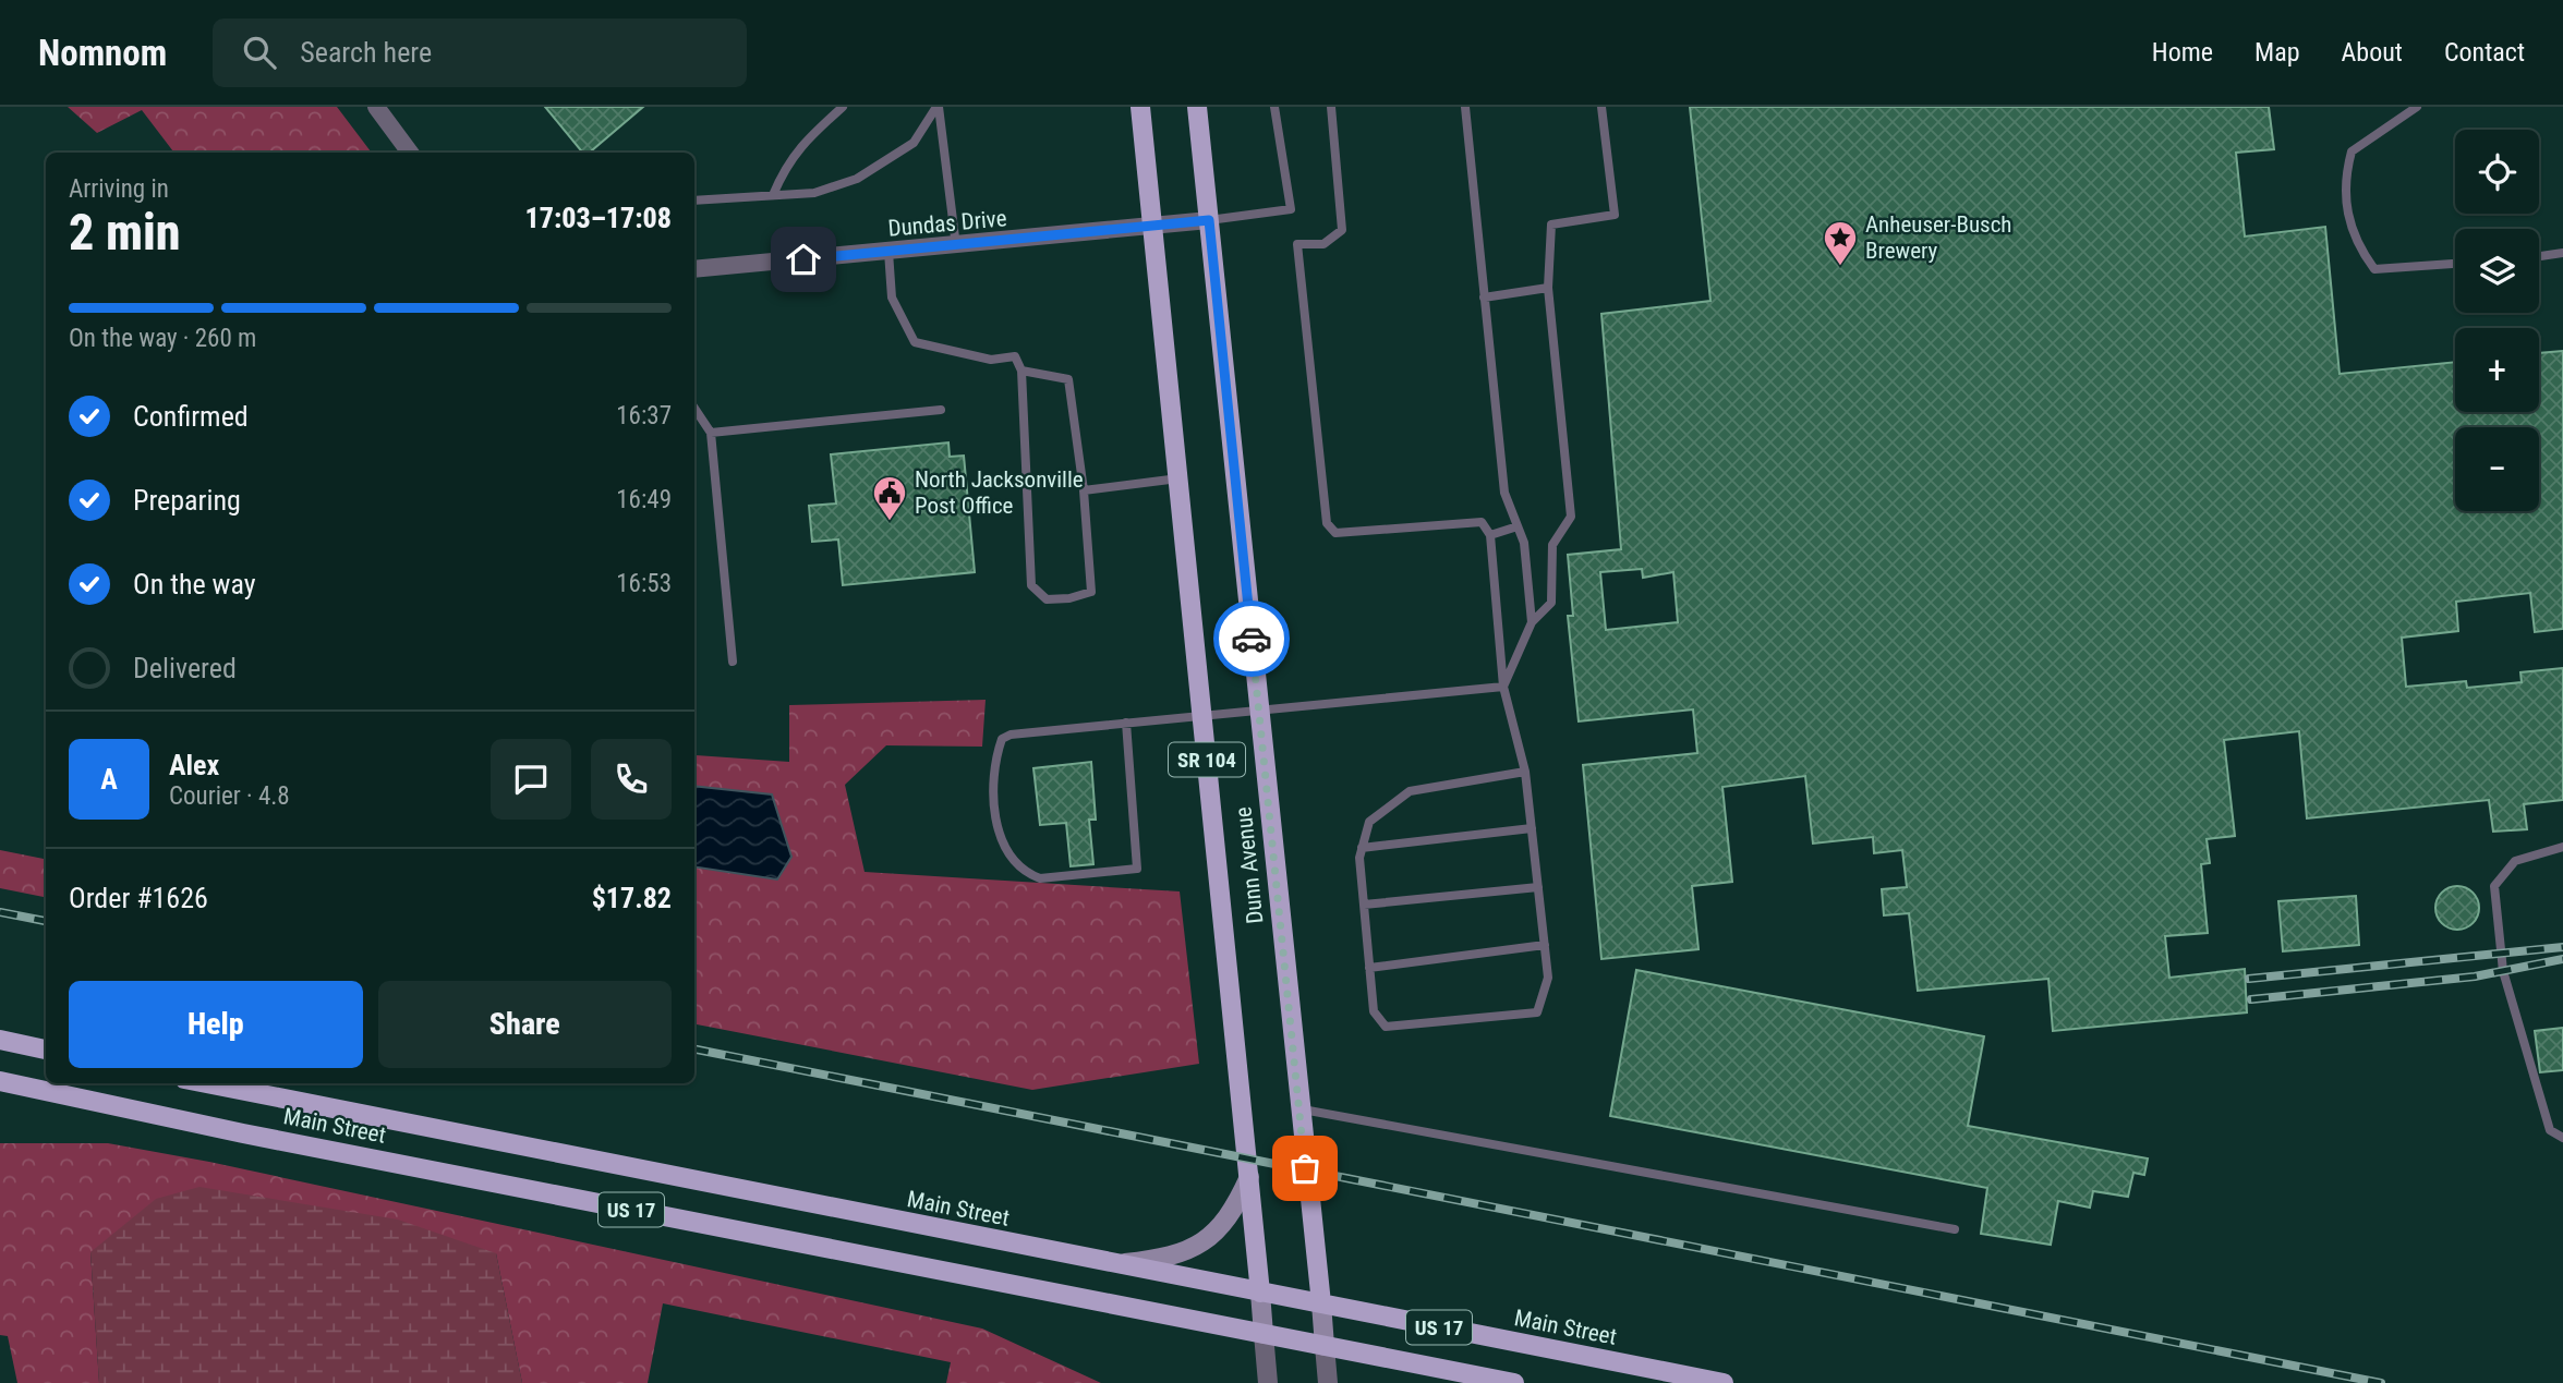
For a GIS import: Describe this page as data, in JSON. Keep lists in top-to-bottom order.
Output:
{
  "streets": {
    "main road": [
      "SR 104",
      "Dunn Avenue",
      "Main Street",
      "US 17"
    ],
    "street": ["Dundas Drive"]
  },
  "crossings": [
    ["Dundas Drive", "Dunn Avenue"],
    ["Dunn Avenue", "Main Street"]
  ],
  "places": {
    "place": ["Anheuser-Busch Brewery"],
    "public building": ["North Jacksonville Post Office"]
  },
  "page": {
    "header": "Nomnom",
    "search": "Search here",
    "nav": [
      "Home",
      "Map",
      "About",
      "Contact"
    ],
    "map_buttons": ["+", "−"],
    "heading": ["2 min", "Arriving in", "17:03–17:08"],
    "panel": [
      "Alex",
      "Courier · 4.8",
      "Order #1626",
      "$17.82"
    ],
    "bar": "On the way · 260 m",
    "list": [
      ["Confirmed", "16:37"],
      ["Preparing", "16:49"],
      ["On the way", "16:53"],
      "Delivered"
    ],
    "round": "A",
    "buttons": ["Help", "Share"]
  }
}
